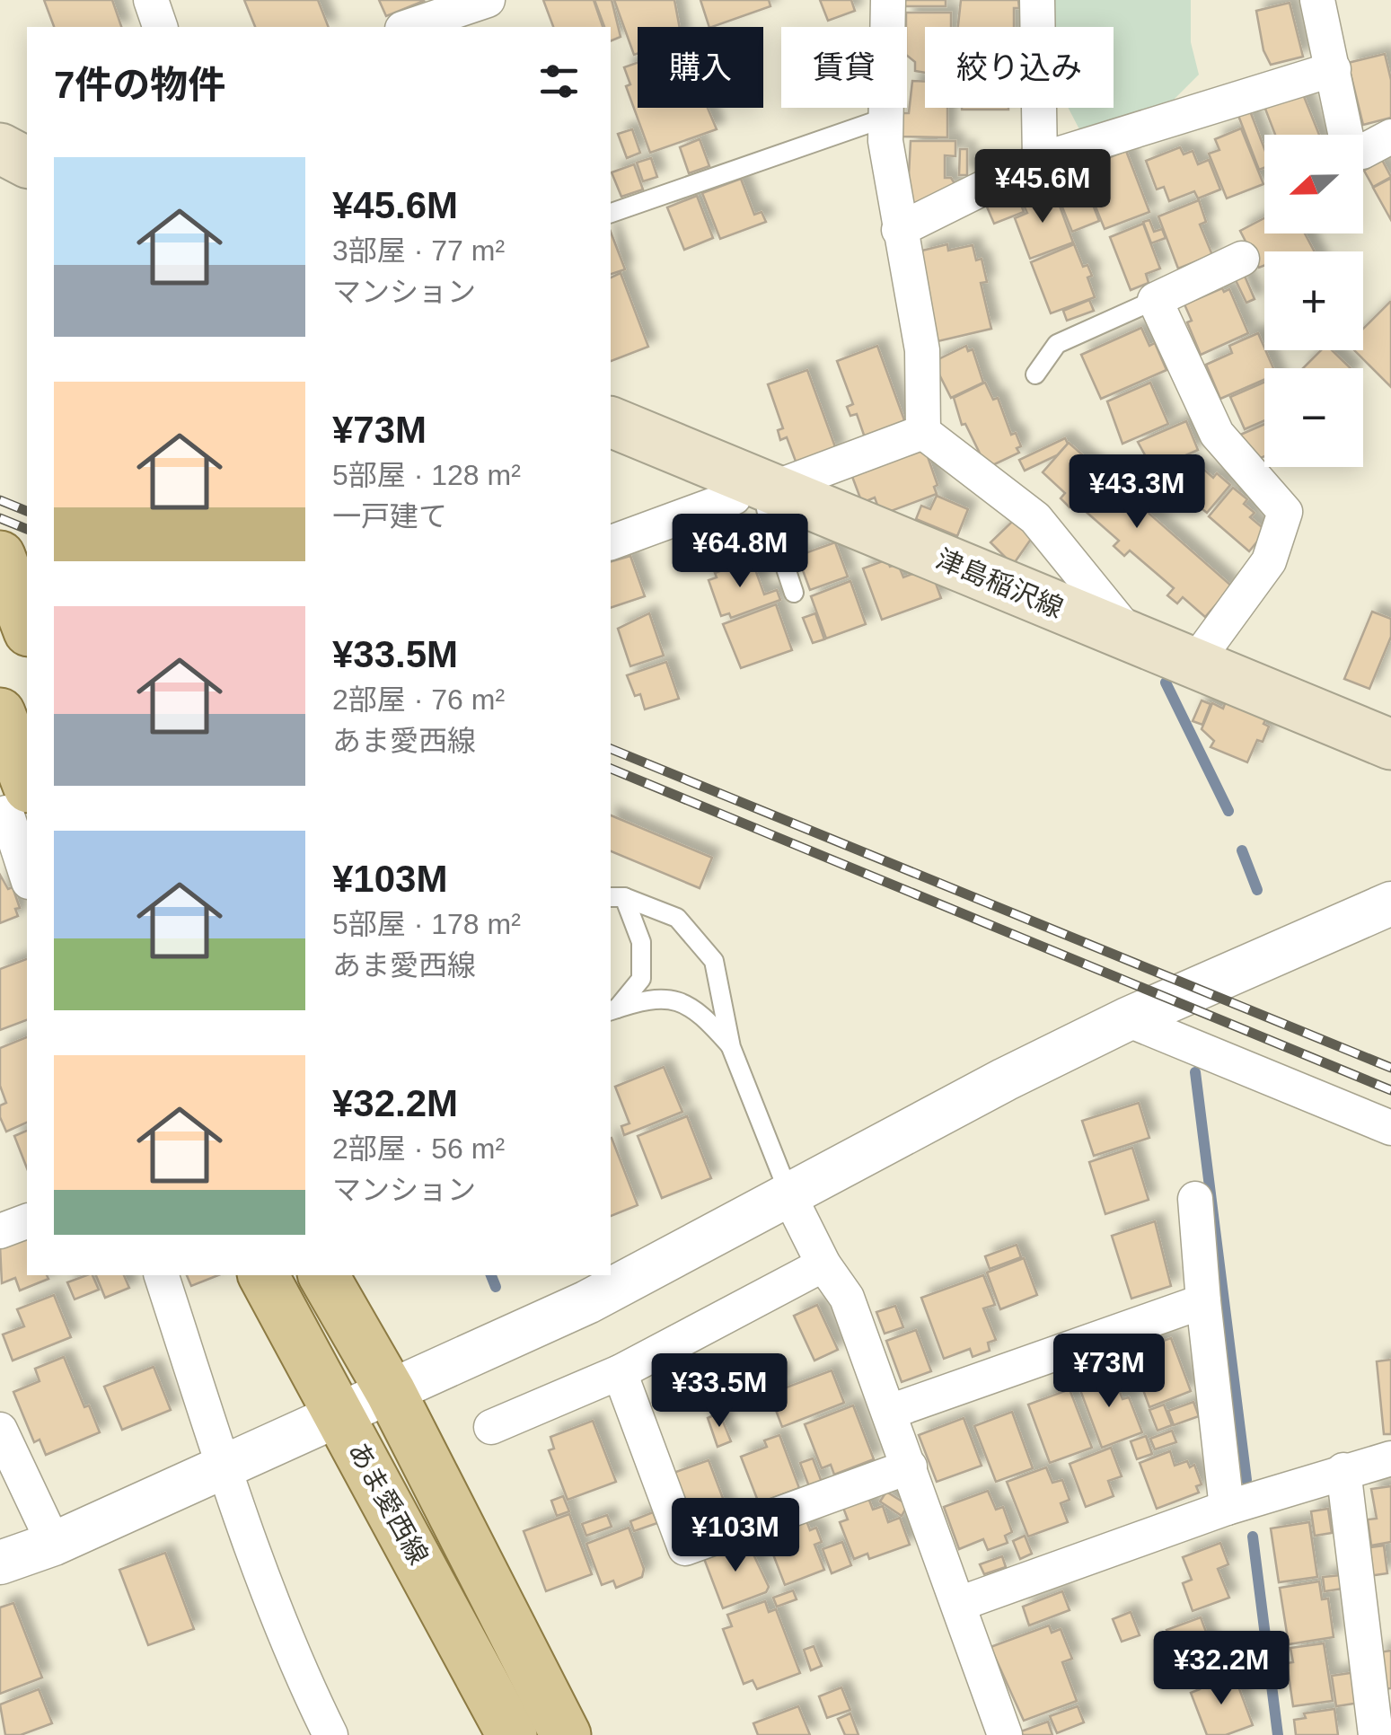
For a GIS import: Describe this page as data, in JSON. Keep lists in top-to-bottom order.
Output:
{
  "streets": {
    "main road": ["津島稲沢線", "あま愛西線"]
  },
  "north": "left",
  "page": {
    "chip": ["購入", "賃貸", "絞り込み"],
    "heading": "7件の物件",
    "map_buttons": ["+", "−"],
    "list": [
      {
        "name": "¥45.6M",
        "note": "3部屋 · 77 m² · マンション"
      },
      {
        "name": "¥73M",
        "note": "5部屋 · 128 m² · 一戸建て"
      },
      {
        "name": "¥33.5M",
        "note": "2部屋 · 76 m² · あま愛西線"
      },
      {
        "name": "¥103M",
        "note": "5部屋 · 178 m² · あま愛西線"
      },
      {
        "name": "¥32.2M",
        "note": "2部屋 · 56 m² · マンション"
      }
    ],
    "price": [
      "¥45.6M",
      "¥43.3M",
      "¥64.8M",
      "¥73M",
      "¥33.5M",
      "¥103M",
      "¥32.2M"
    ]
  }
}
